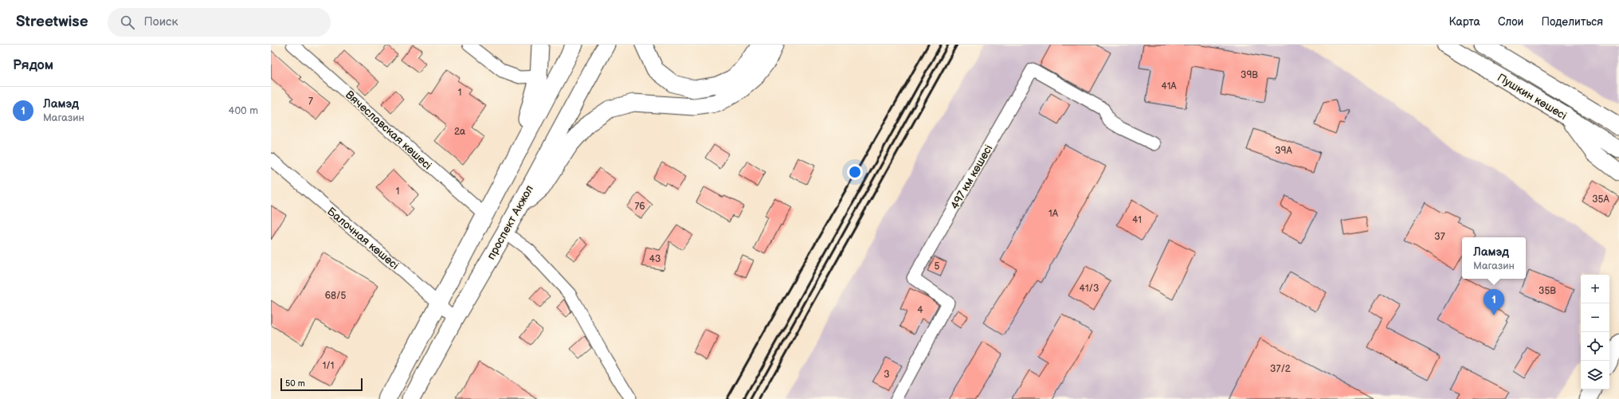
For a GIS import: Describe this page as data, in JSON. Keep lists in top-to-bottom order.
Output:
{
  "streets": {
    "main road": ["Пушкин көшесі", "проспект Акжол"],
    "street": ["Вячеславская көшесі", "497 км көшесі", "Балочная көшесі"]
  },
  "crossings": [
    ["проспект Акжол", "Балочная көшесі"]
  ],
  "house_numbers": [
    "39В",
    "41А",
    "1",
    "7",
    "2а",
    "39А",
    "1",
    "35А",
    "76",
    "1А",
    "41",
    "37",
    "43",
    "5",
    "41/3",
    "35В",
    "68/5",
    "4",
    "1/1",
    "37/2",
    "3"
  ],
  "scale_bar": "50 m",
  "page": {
    "header": "Streetwise",
    "search": "Поиск",
    "nav": ["Карта", "Слои", "Поделиться"],
    "heading": "Рядом",
    "list": [
      {
        "mark": "1",
        "name": "Ламэд",
        "note": "Магазин",
        "value": "400 m"
      }
    ],
    "popup": ["Ламэд", "Магазин"],
    "map_buttons": ["+", "−"],
    "pins": "1",
    "scale": "50 m"
  }
}
